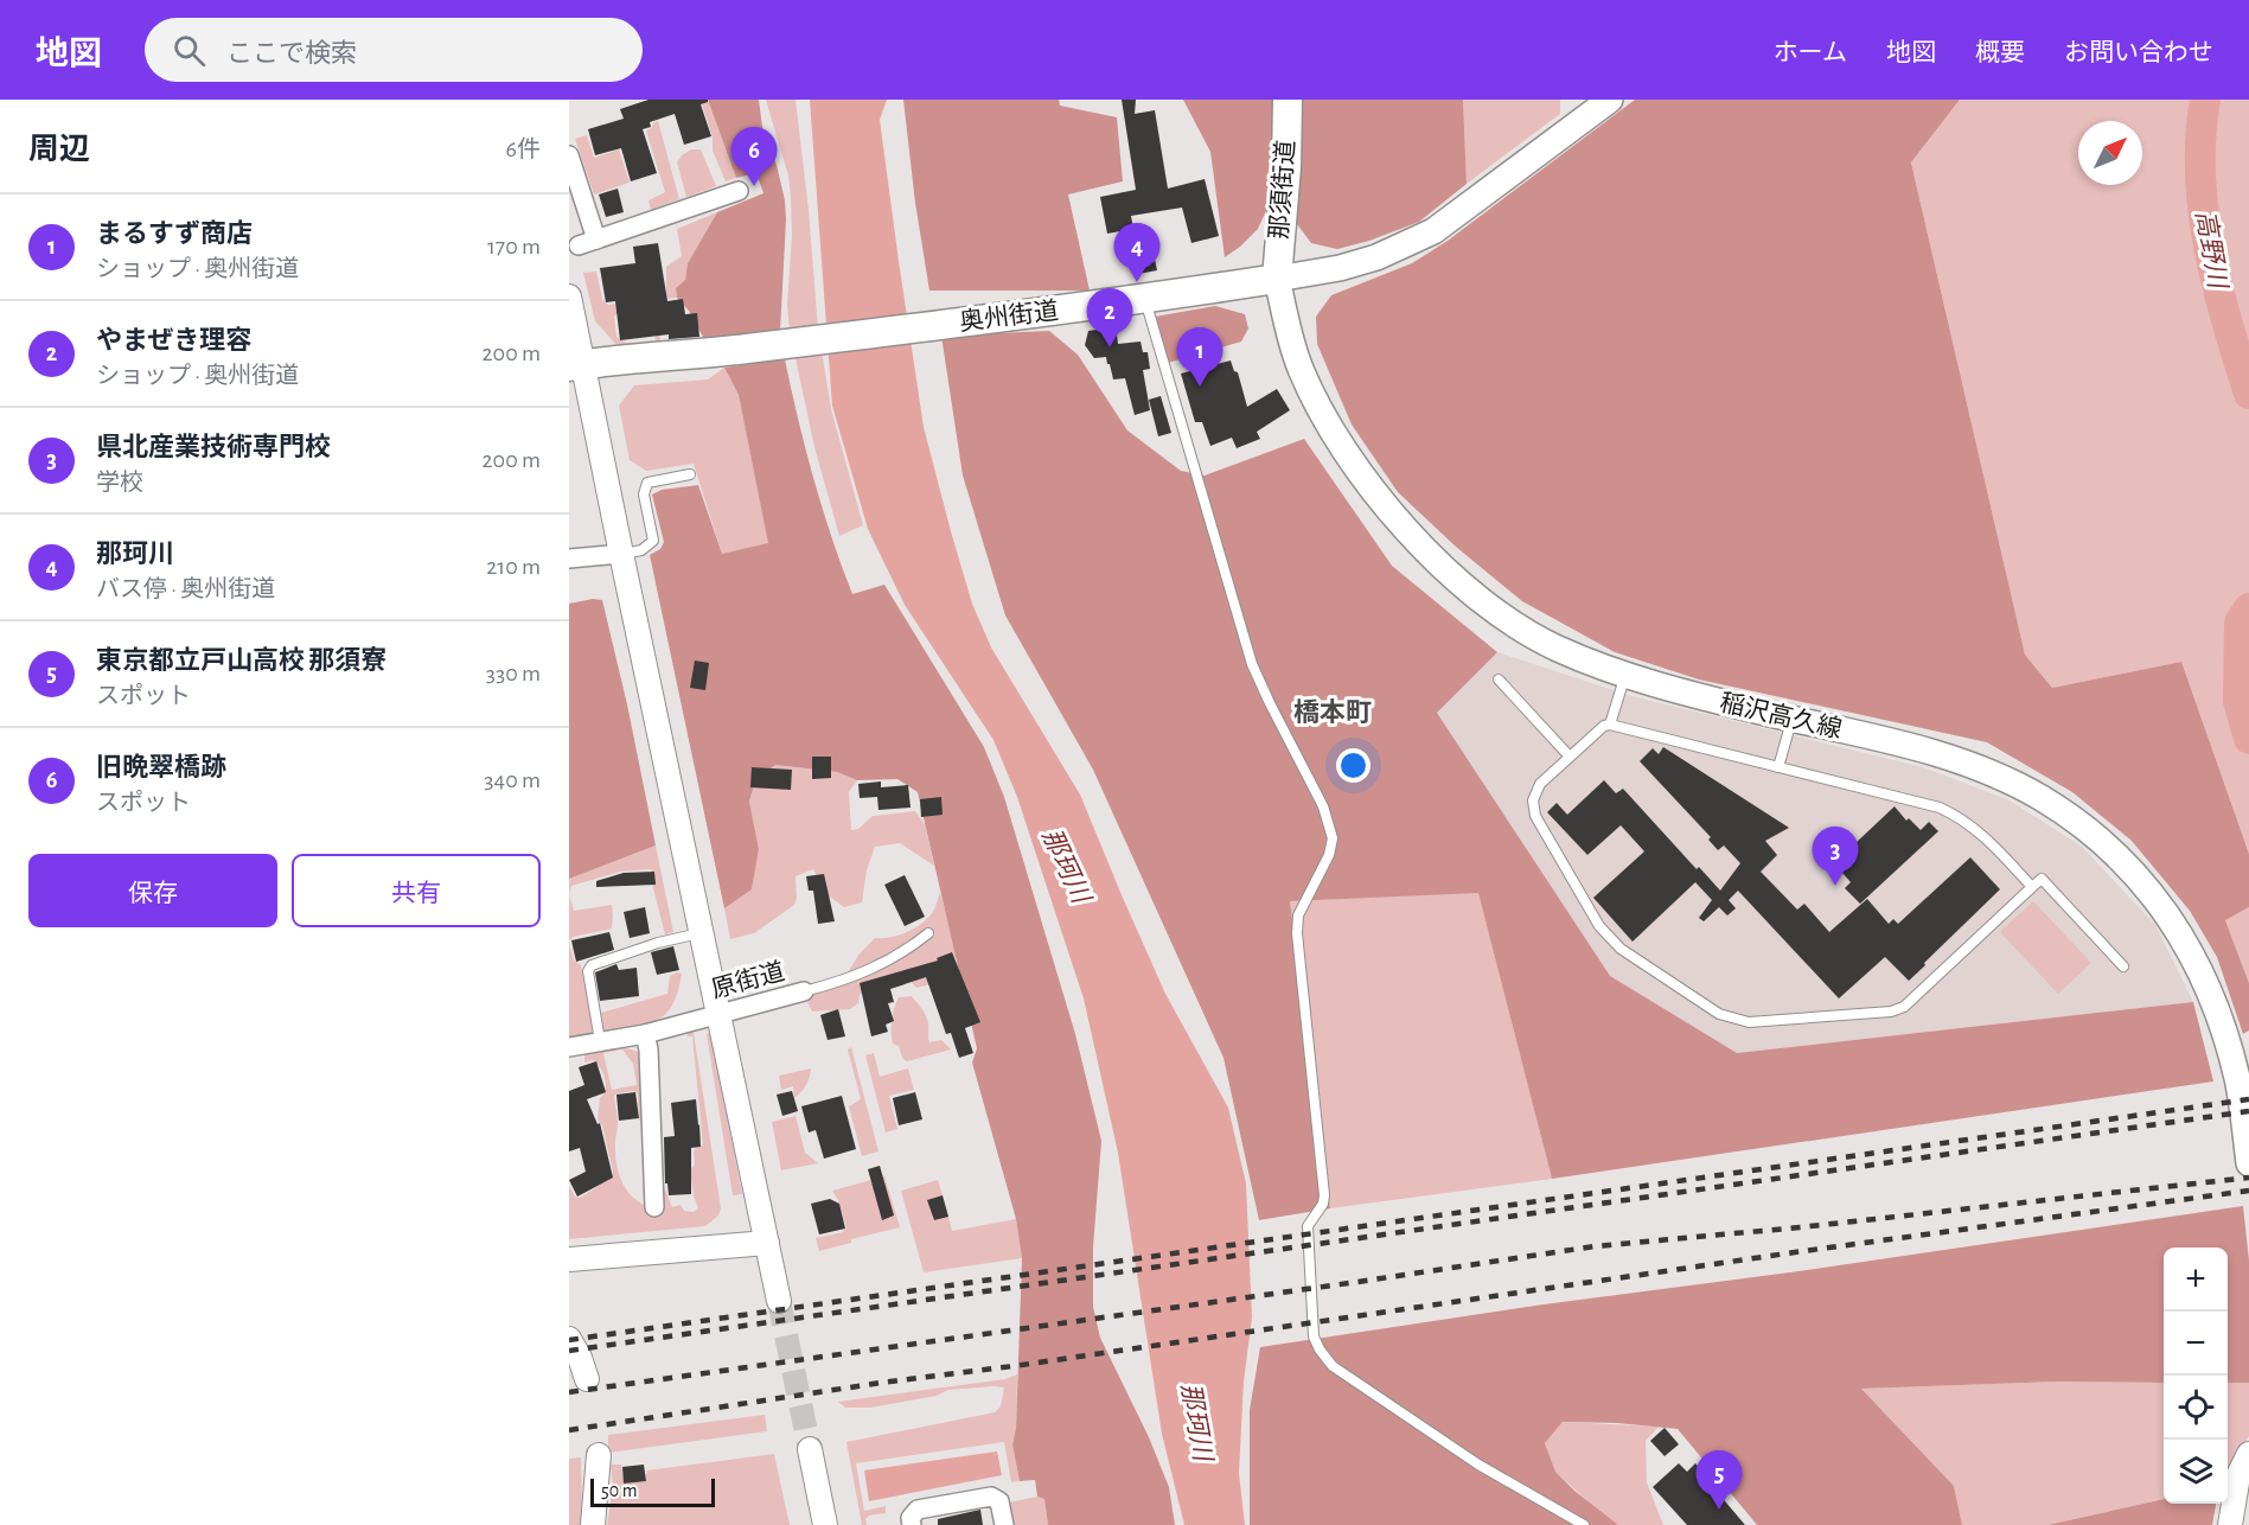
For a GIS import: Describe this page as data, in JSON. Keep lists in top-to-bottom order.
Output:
{
  "streets": {
    "main road": ["那須街道", "奥州街道", "稲沢高久線"],
    "street": ["原街道"]
  },
  "crossings": [
    ["那須街道", "奥州街道"],
    ["那須街道", "稲沢高久線"],
    ["奥州街道", "稲沢高久線"]
  ],
  "districts": ["橋本町"],
  "water": ["高野川", "那珂川"],
  "scale_bar": "50 m",
  "north": "top right",
  "page": {
    "header": "地図",
    "search": "ここで検索",
    "nav": [
      "ホーム",
      "地図",
      "概要",
      "お問い合わせ"
    ],
    "heading": ["周辺", "6件"],
    "pins": [
      "6",
      "4",
      "2",
      "1",
      "3",
      "5"
    ],
    "list": [
      {
        "mark": "1",
        "name": "まるすず商店",
        "note": "ショップ · 奥州街道",
        "value": "170 m"
      },
      {
        "mark": "2",
        "name": "やまぜき理容",
        "note": "ショップ · 奥州街道",
        "value": "200 m"
      },
      {
        "mark": "3",
        "name": "県北産業技術専門校",
        "note": "学校",
        "value": "200 m"
      },
      {
        "mark": "4",
        "name": "那珂川",
        "note": "バス停 · 奥州街道",
        "value": "210 m"
      },
      {
        "mark": "5",
        "name": "東京都立戸山高校 那須寮",
        "note": "スポット",
        "value": "330 m"
      },
      {
        "mark": "6",
        "name": "旧晩翠橋跡",
        "note": "スポット",
        "value": "340 m"
      }
    ],
    "buttons": ["保存", "共有"],
    "map_buttons": ["+", "−"],
    "scale": "50 m"
  }
}
